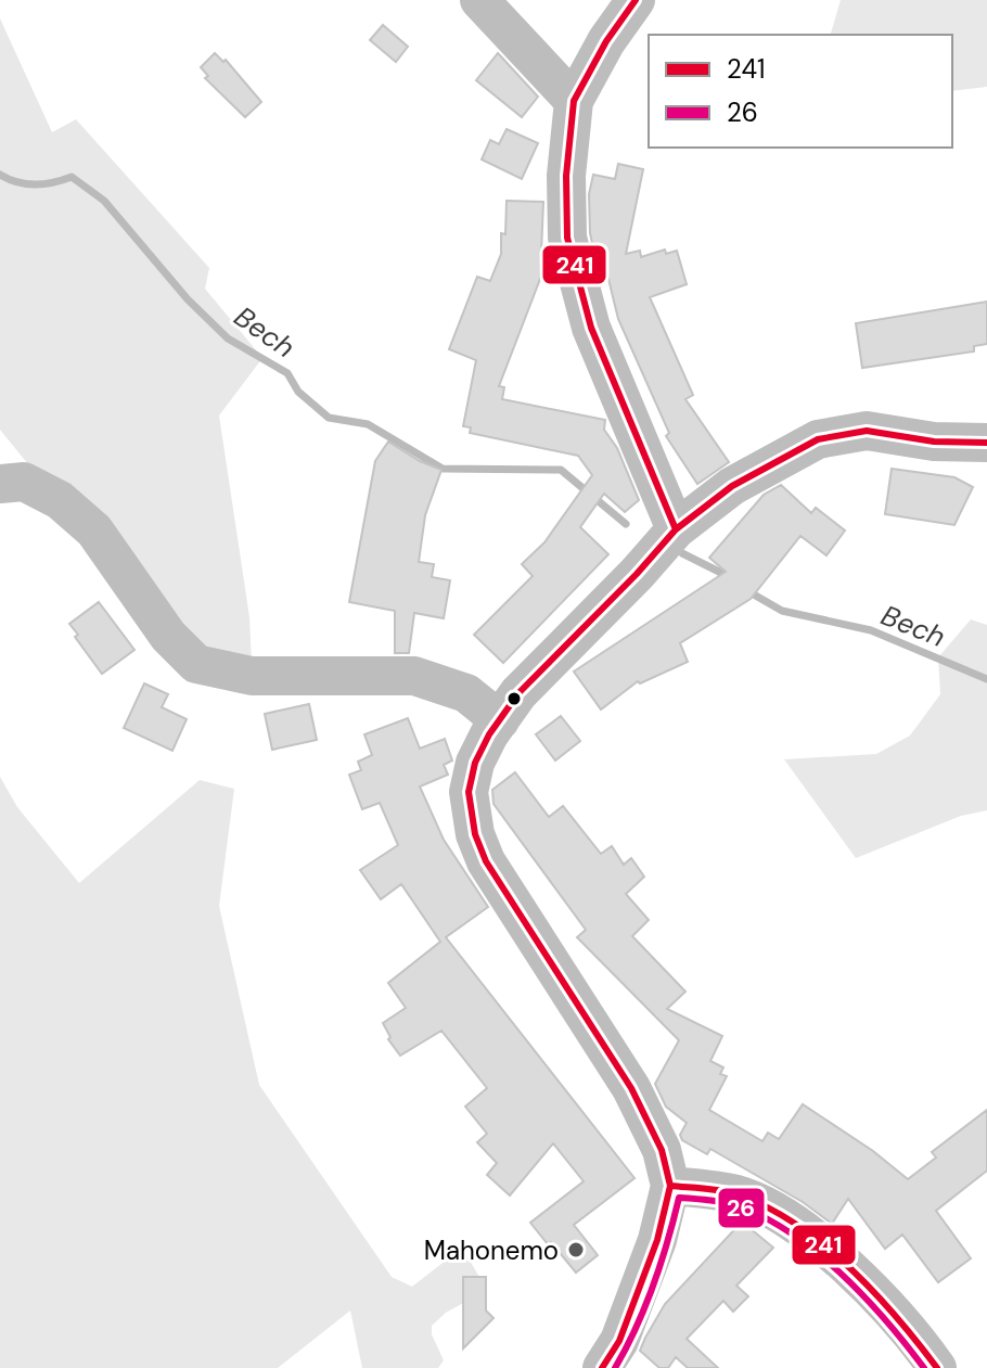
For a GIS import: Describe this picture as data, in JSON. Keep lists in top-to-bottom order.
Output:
{
  "water": ["Bech"],
  "places": ["Mahonemo"],
  "lines": ["transit line 241", "transit line 26"],
  "legend": ["241", "26"]
}
